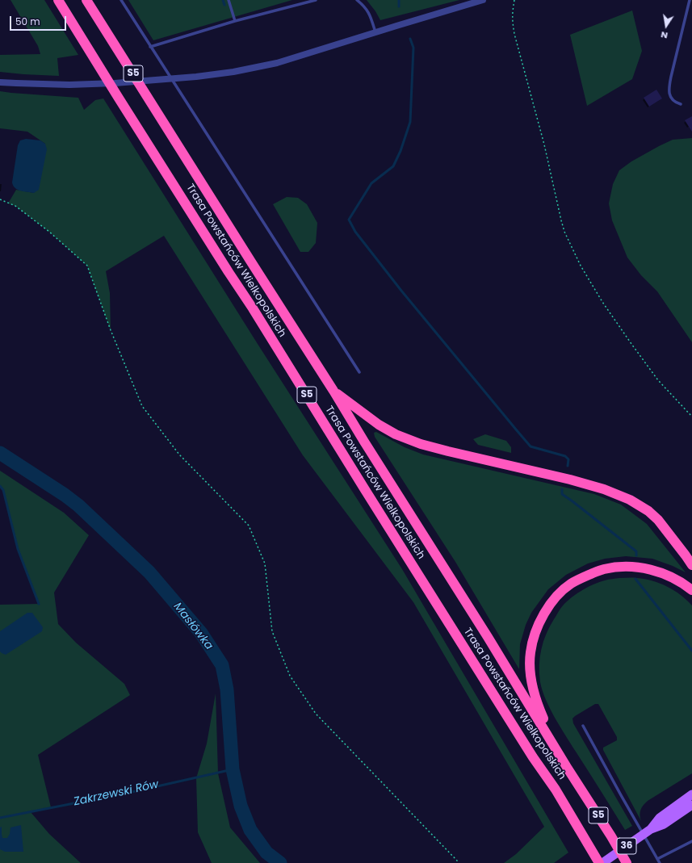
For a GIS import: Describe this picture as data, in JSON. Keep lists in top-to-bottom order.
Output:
{
  "streets": {
    "highway": ["S5", "Trasa Powstańców Wielkopolskich"],
    "main road": ["36"]
  },
  "water": ["Masłówka", "Zakrzewski Rów"],
  "scale_bar": "50 m",
  "north": "bottom"
}
